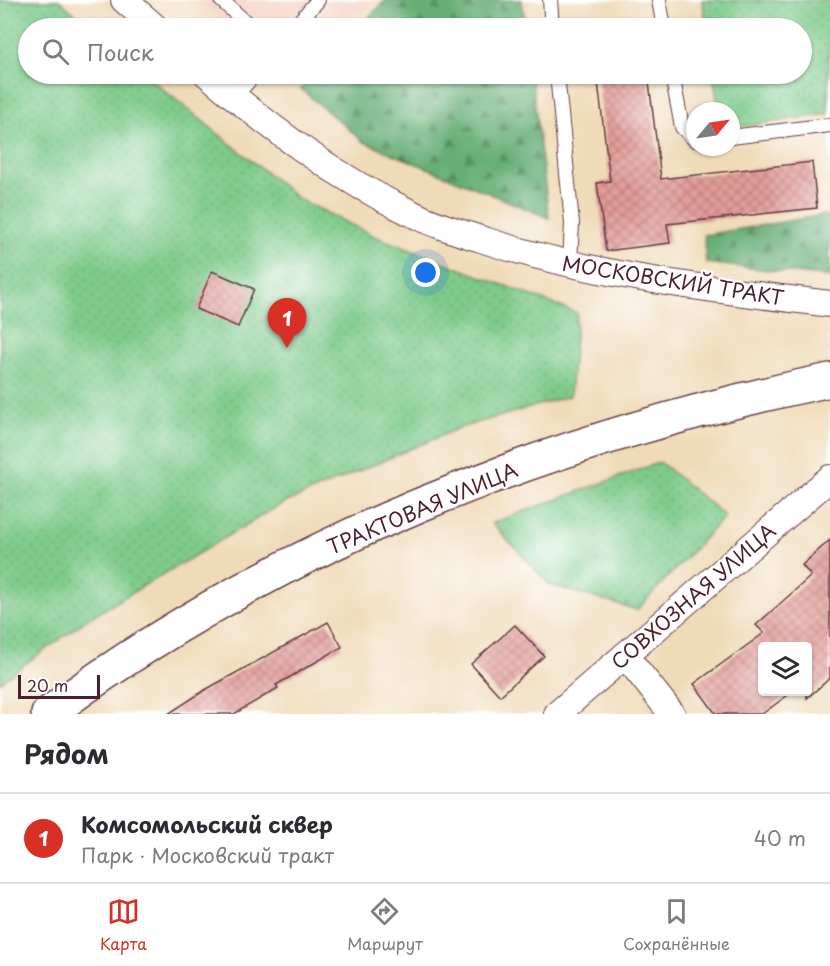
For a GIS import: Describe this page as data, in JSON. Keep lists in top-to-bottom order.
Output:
{
  "streets": {
    "main road": ["ТРАКТОВАЯ УЛИЦА"],
    "street": ["МОСКОВСКИЙ ТРАКТ", "СОВХОЗНАЯ УЛИЦА"]
  },
  "scale_bar": "20 m",
  "north": "top right",
  "page": {
    "search": "Поиск",
    "pins": "1",
    "scale": "20 m",
    "heading": "Рядом",
    "list": [
      {
        "mark": "1",
        "name": "Комсомольский сквер",
        "note": "Парк · Московский тракт",
        "value": "40 m"
      }
    ],
    "nav": ["Карта", "Маршрут", "Сохранённые"]
  }
}
